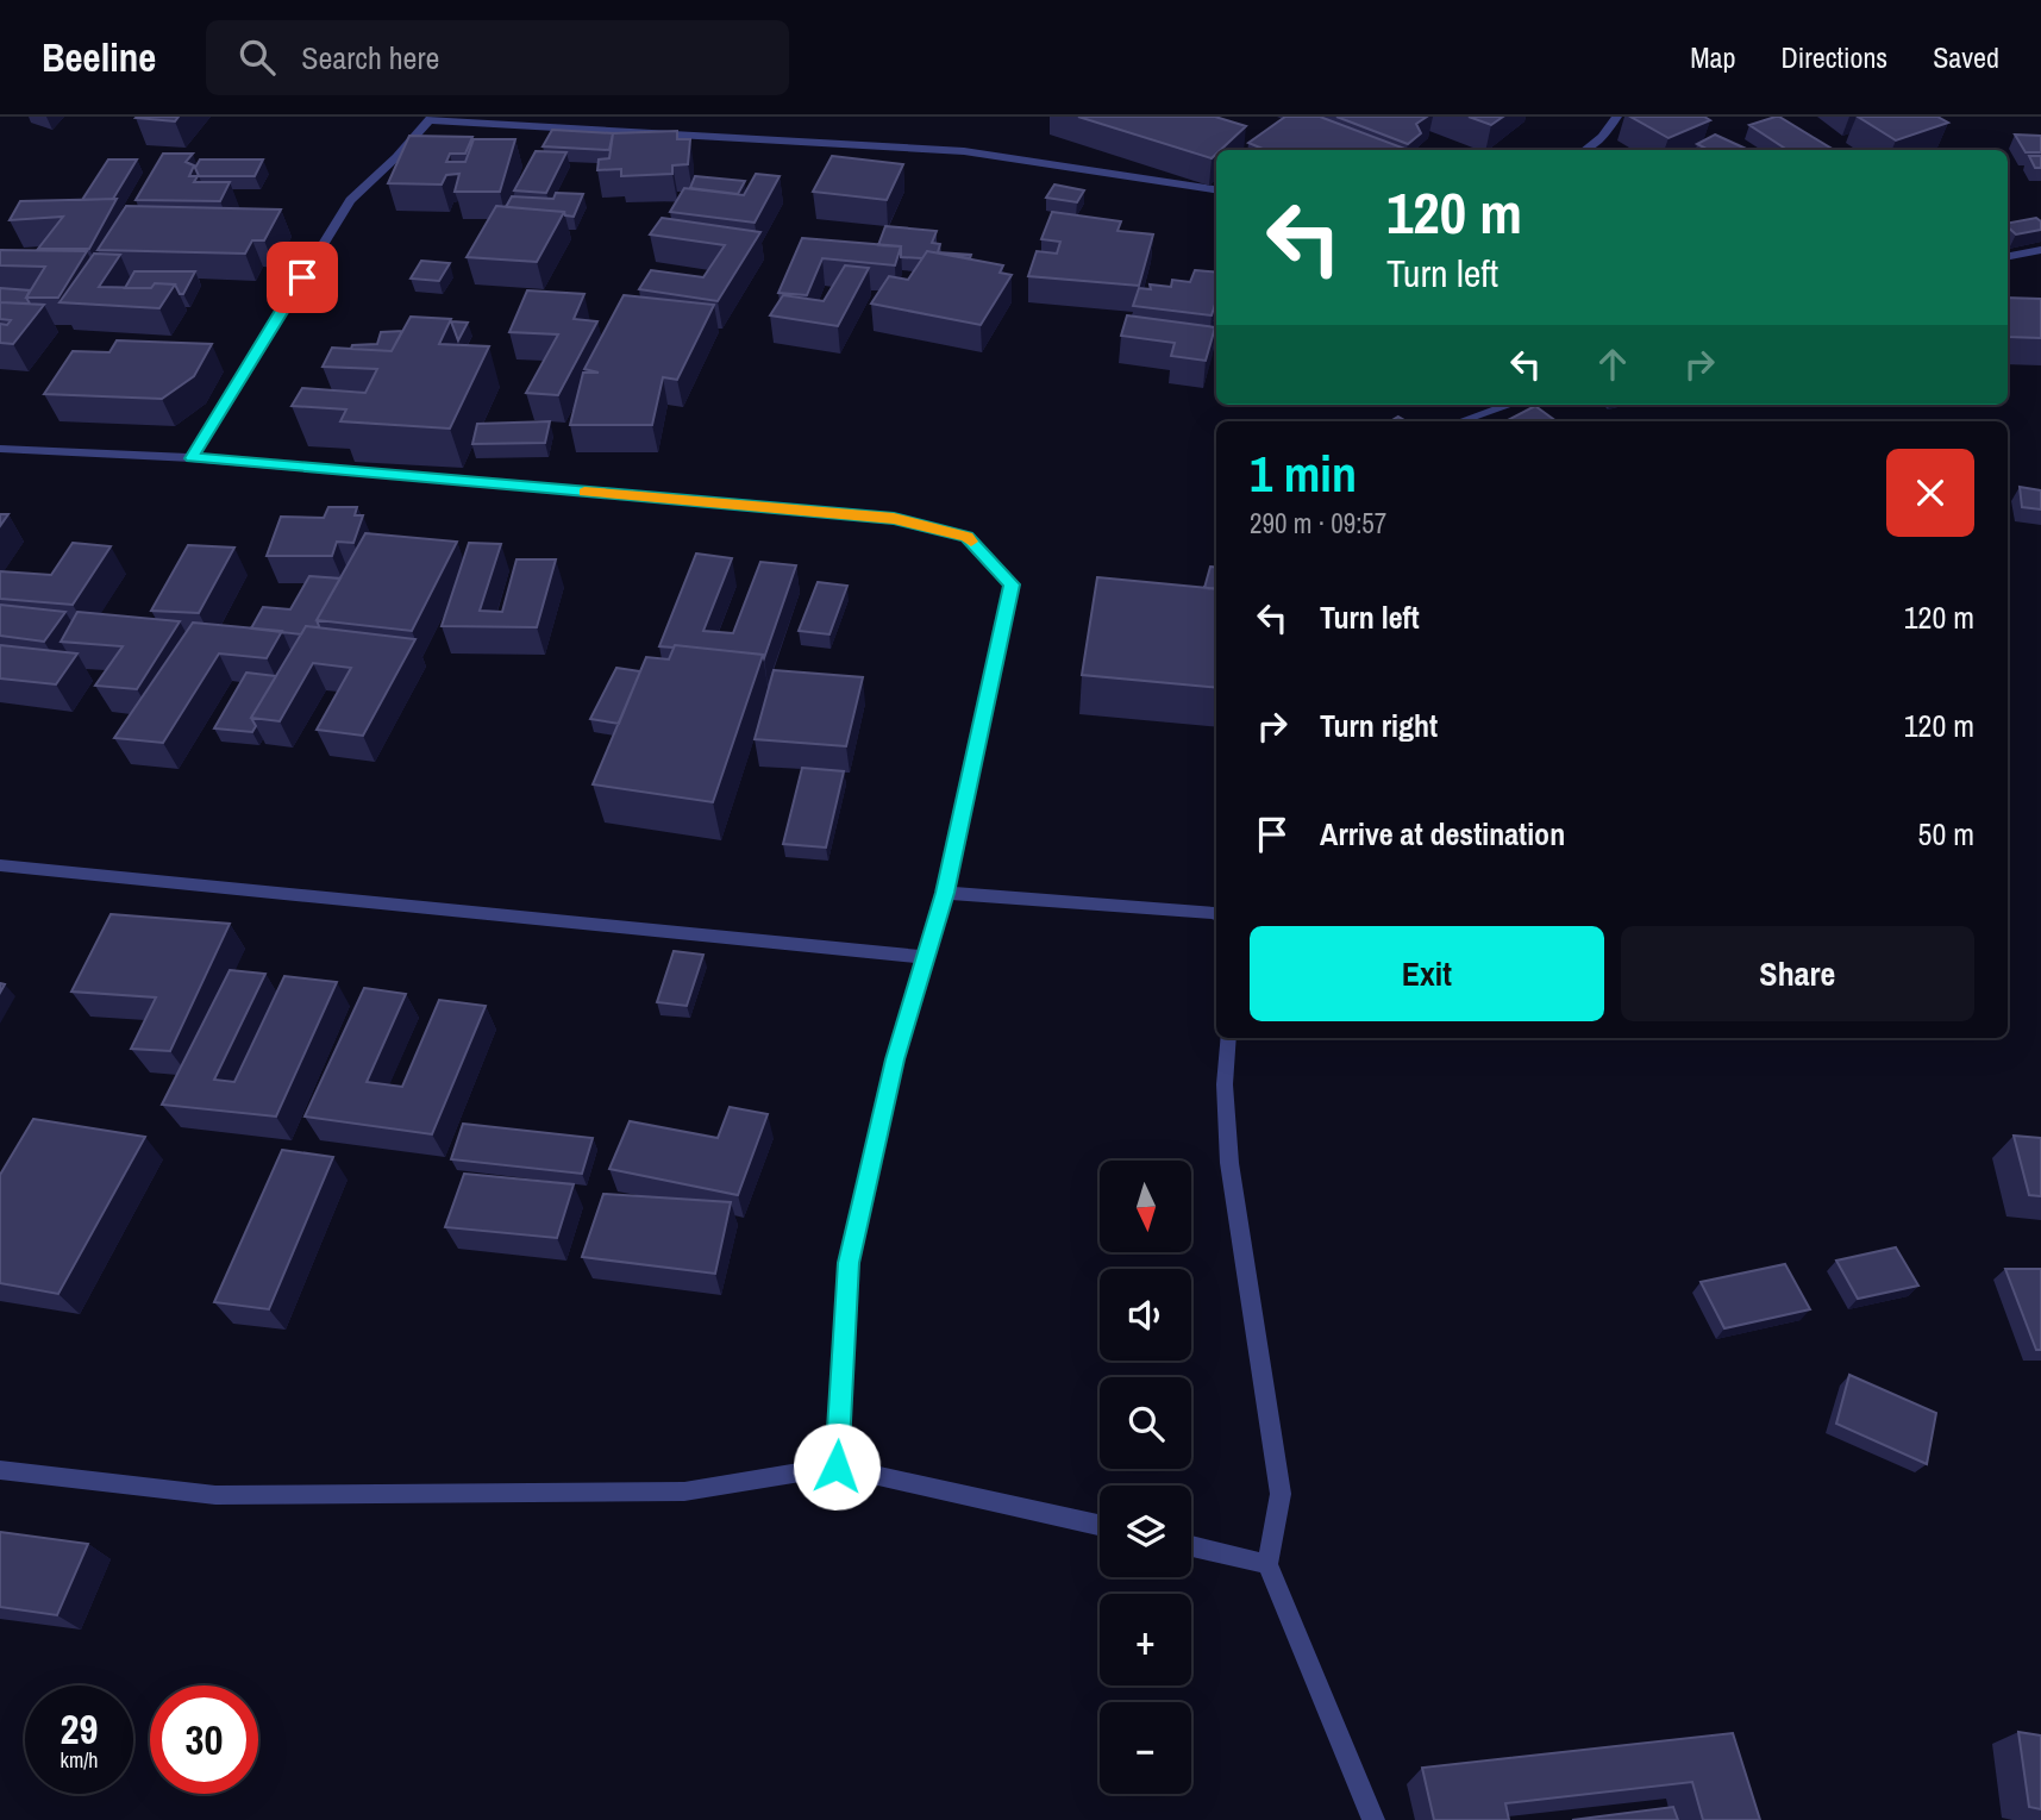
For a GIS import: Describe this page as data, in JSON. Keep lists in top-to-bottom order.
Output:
{
  "north": "bottom",
  "page": {
    "header": "Beeline",
    "search": "Search here",
    "nav": ["Map", "Directions", "Saved"],
    "turn": ["120 m", "Turn left"],
    "heading": ["1 min", "290 m · 09:57"],
    "list": [
      {
        "name": "Turn left",
        "value": "120 m"
      },
      {
        "name": "Turn right",
        "value": "120 m"
      },
      {
        "name": "Arrive at destination",
        "value": "50 m"
      }
    ],
    "buttons": ["Exit", "Share"],
    "map_buttons": ["+", "−"],
    "speed": "29 km/h",
    "limit": "30"
  }
}
